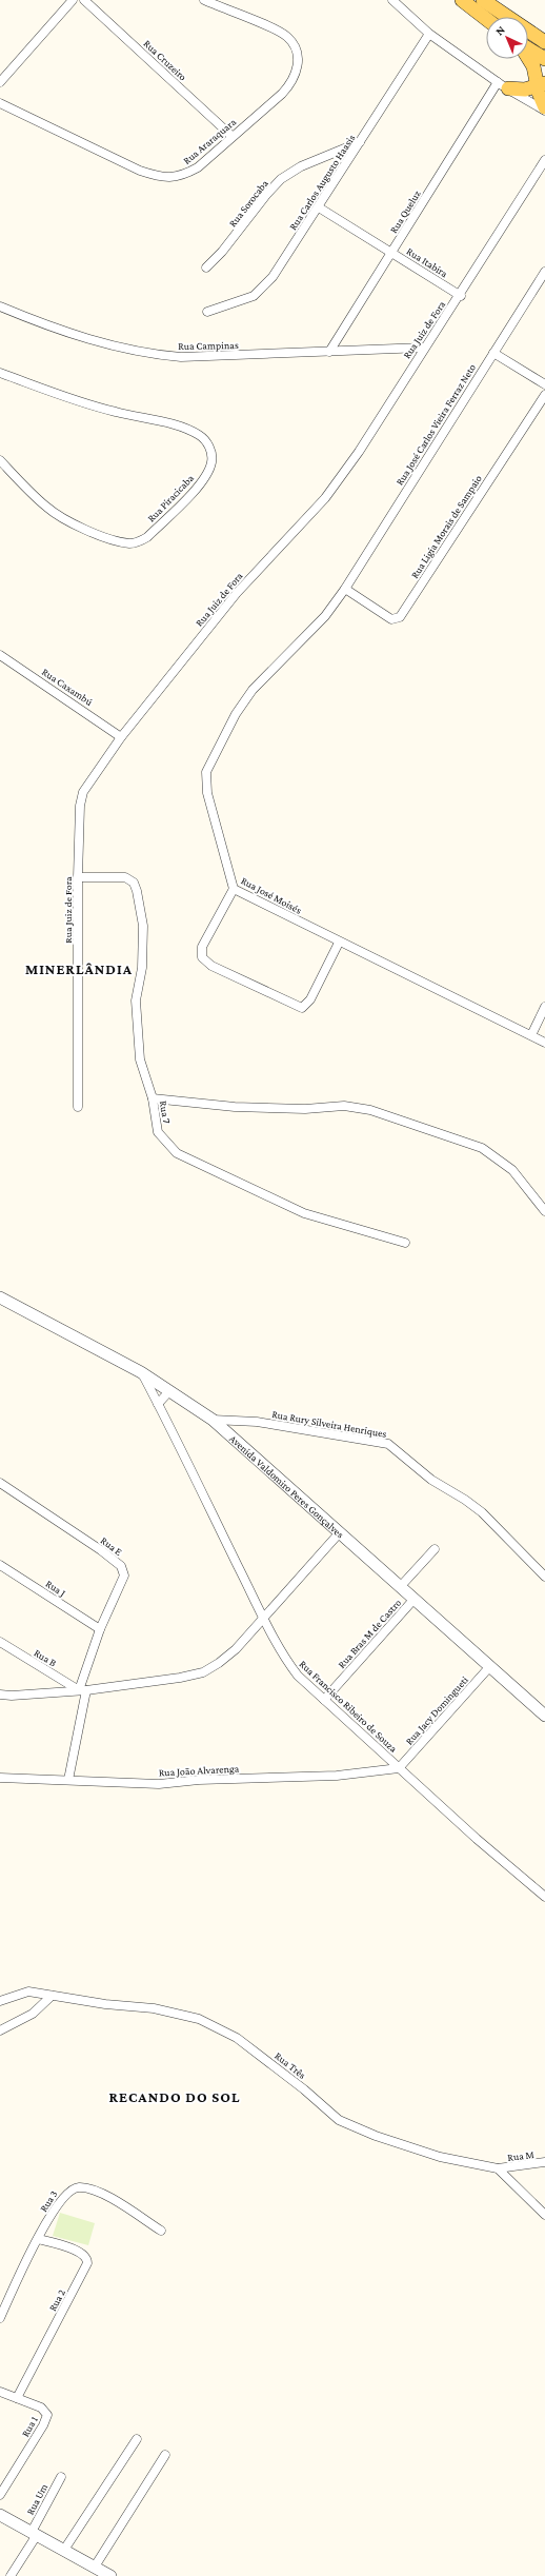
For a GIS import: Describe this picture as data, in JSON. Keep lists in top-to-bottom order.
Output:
{
  "streets": {
    "street": [
      "Rua Cruzeiro",
      "Rua Araraquara",
      "Rua Carlos Augusto Haasis",
      "Rua Sorocaba",
      "Rua Queluz",
      "Rua Itabira",
      "Rua Juiz de Fora",
      "Rua Campinas",
      "Rua José Carlos Vieira Ferraz Neto",
      "Rua Piracicaba",
      "Rua Ligia Morais de Sampaio",
      "Rua Caxambú",
      "Rua José Moisés",
      "Rua 7",
      "Rua Rury Silveira Henriques",
      "Avenida Valdomiro Peres Gonçalves",
      "Rua E",
      "Rua J",
      "Rua Bras M de Castro",
      "Rua B",
      "Rua Francisco Ribeiro de Souza",
      "Rua Jacy Domingueti",
      "Rua João Alvarenga",
      "Rua Três",
      "Rua M",
      "Rua 3",
      "Rua 2",
      "Rua 1",
      "Rua Um"
    ]
  },
  "crossings": [
    ["Rua Cruzeiro", "Rua Araraquara"],
    ["Rua Carlos Augusto Haasis", "Rua Sorocaba"],
    ["Rua Carlos Augusto Haasis", "Rua Itabira"],
    ["Rua Queluz", "Rua Itabira"],
    ["Rua Queluz", "Rua Campinas"],
    ["Rua Itabira", "Rua Juiz de Fora"],
    ["Rua Juiz de Fora", "Rua Campinas"],
    ["Rua Juiz de Fora", "Rua Caxambú"],
    ["Rua Juiz de Fora", "Rua 7"],
    ["Rua José Carlos Vieira Ferraz Neto", "Rua Ligia Morais de Sampaio"],
    ["Rua José Carlos Vieira Ferraz Neto", "Rua José Moisés"],
    ["Rua Ligia Morais de Sampaio", "Rua José Moisés"],
    ["Rua Rury Silveira Henriques", "Avenida Valdomiro Peres Gonçalves"],
    ["Avenida Valdomiro Peres Gonçalves", "Rua Bras M de Castro"],
    ["Avenida Valdomiro Peres Gonçalves", "Rua Francisco Ribeiro de Souza"],
    ["Avenida Valdomiro Peres Gonçalves", "Rua Jacy Domingueti"],
    ["Rua E", "Rua J"],
    ["Rua E", "Rua B"],
    ["Rua E", "Rua João Alvarenga"],
    ["Rua Bras M de Castro", "Rua Francisco Ribeiro de Souza"],
    ["Rua Francisco Ribeiro de Souza", "Rua Jacy Domingueti"],
    ["Rua Francisco Ribeiro de Souza", "Rua João Alvarenga"],
    ["Rua Jacy Domingueti", "Rua João Alvarenga"],
    ["Rua Três", "Rua M"],
    ["Rua 3", "Rua 2"],
    ["Rua 2", "Rua 1"]
  ],
  "districts": ["MINERLÂNDIA", "RECANDO DO SOL"],
  "north": "top left"
}
